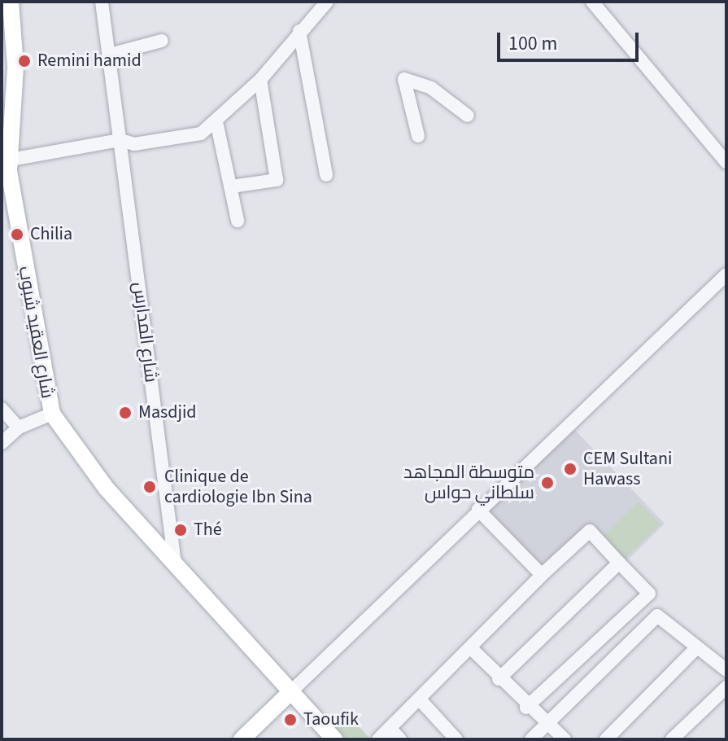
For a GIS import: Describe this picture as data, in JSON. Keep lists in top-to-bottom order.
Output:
{
  "streets": {
    "main road": ["شارع العقيد شبوب"],
    "street": ["شارع المدارس"]
  },
  "crossings": [
    ["شارع العقيد شبوب", "شارع المدارس"]
  ],
  "places": [
    "Remini hamid",
    "Chilia",
    "Masdjid",
    "CEM Sultani Hawass",
    "متوسطة المجاهد سلطاني حواس",
    "Clinique de cardiologie Ibn Sina",
    "Thé",
    "Taoufik"
  ],
  "scale_bar": "100 m"
}
